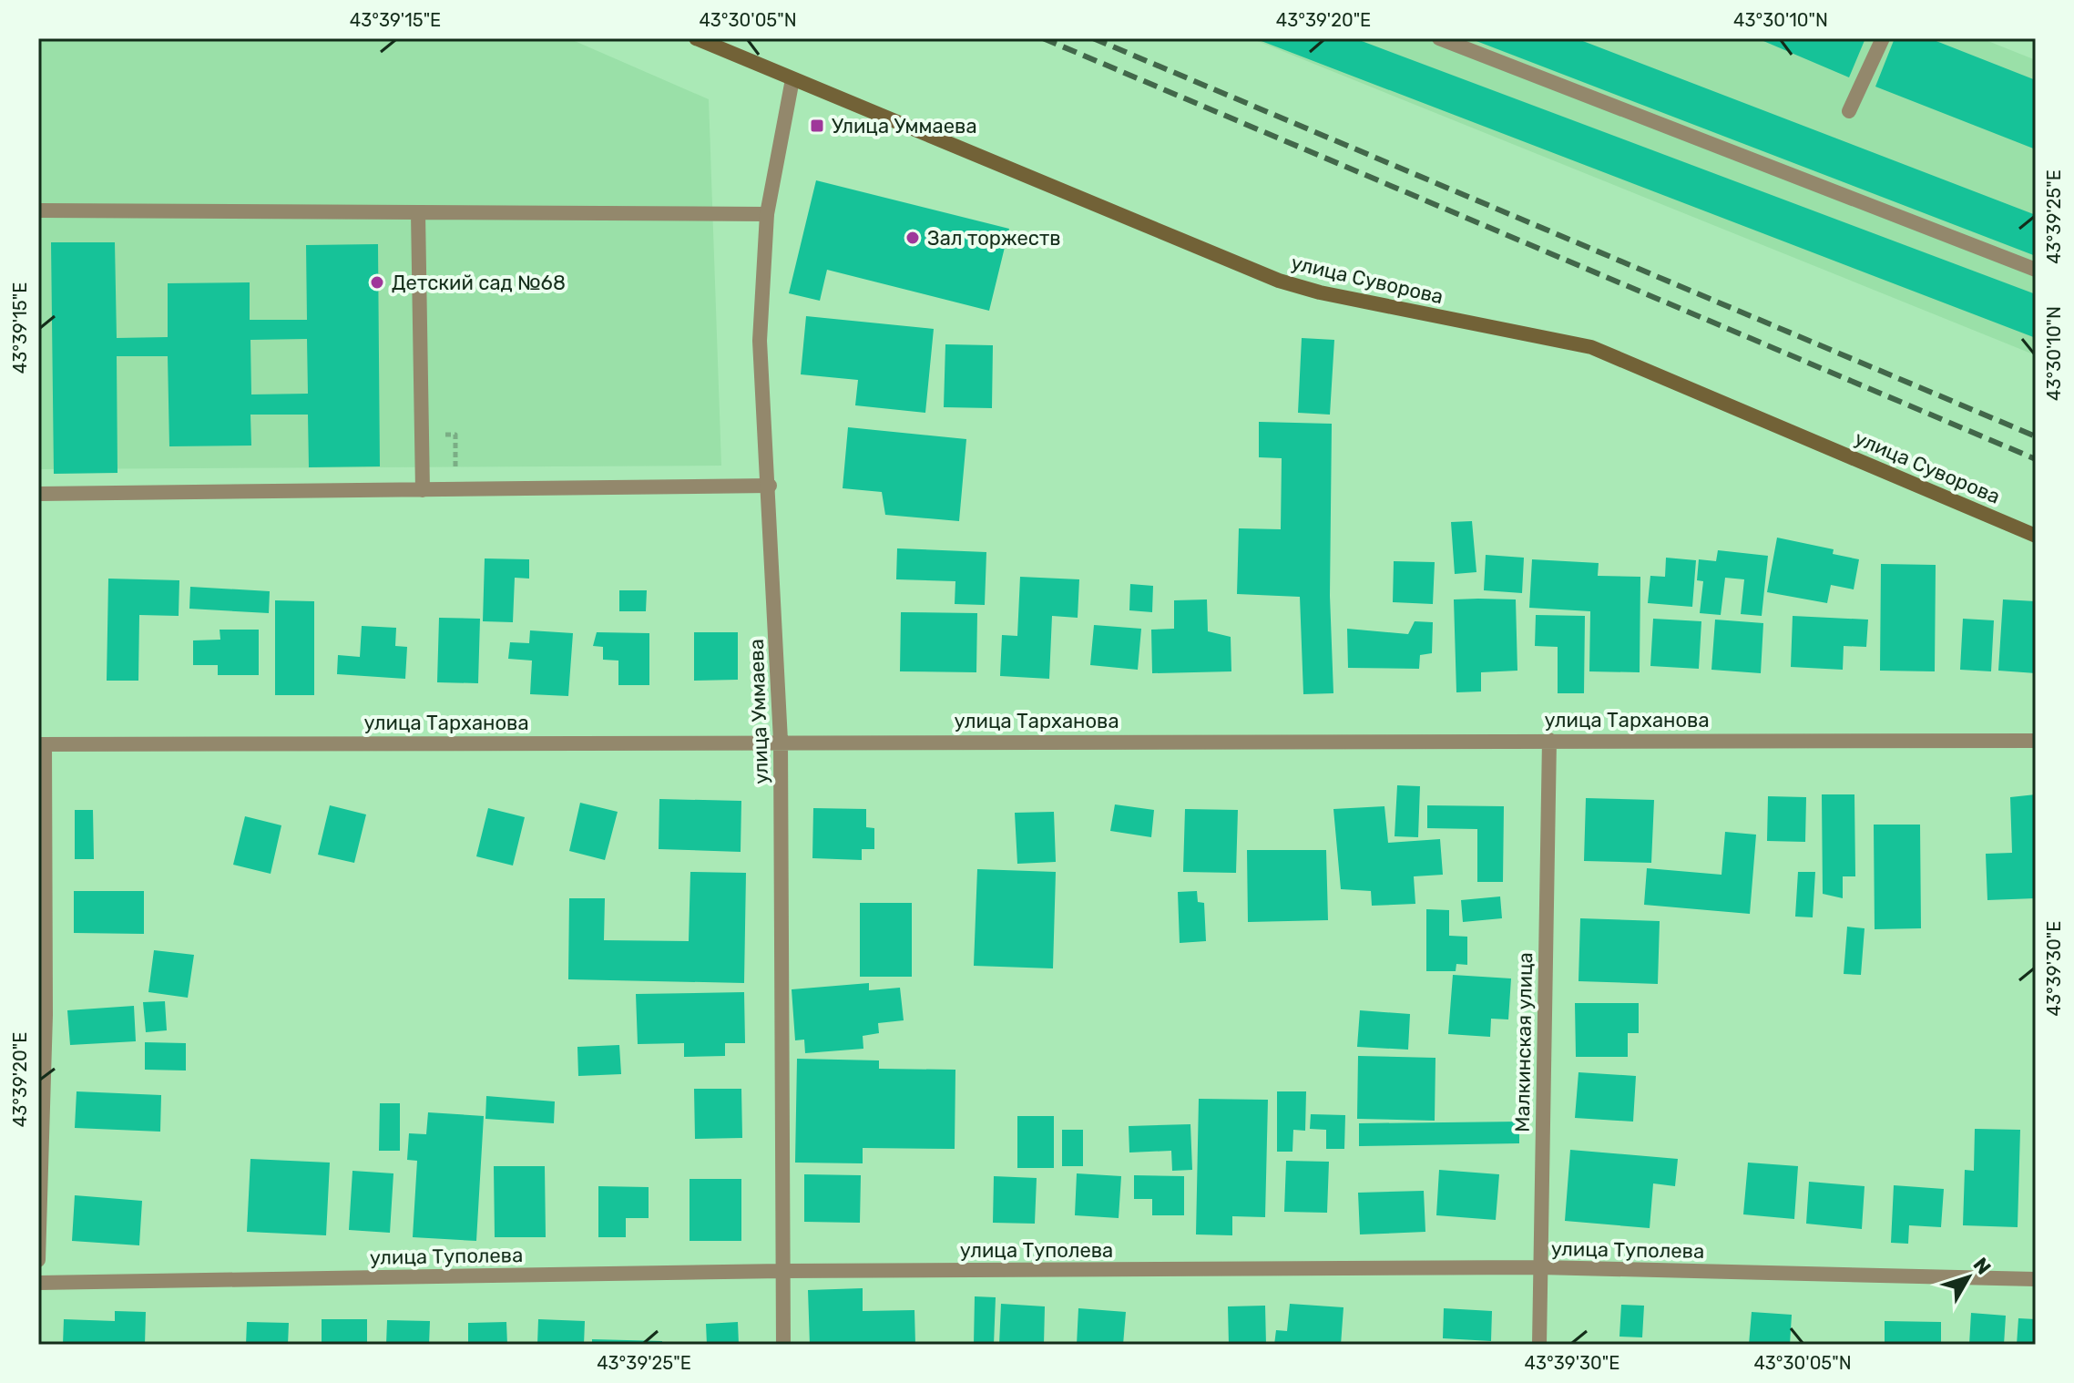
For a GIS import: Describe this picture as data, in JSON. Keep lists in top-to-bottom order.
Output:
{
  "streets": {
    "main road": ["улица Суворова"],
    "street": [
      "улица Уммаева",
      "улица Тарханова",
      "Малкинская улица",
      "улица Туполева"
    ]
  },
  "crossings": [
    ["улица Суворова", "улица Уммаева"],
    ["улица Уммаева", "улица Тарханова"],
    ["улица Уммаева", "улица Туполева"],
    ["улица Тарханова", "Малкинская улица"],
    ["Малкинская улица", "улица Туполева"]
  ],
  "places": {
    "transit": ["Улица Уммаева"],
    "other": ["Зал торжеств", "Детский сад №68"]
  },
  "north": "top right",
  "coordinates": [
    "43°39'15\"E",
    "43°30'05\"N",
    "43°39'20\"E",
    "43°30'10\"N",
    "43°39'25\"E",
    "43°39'30\"E"
  ]
}
